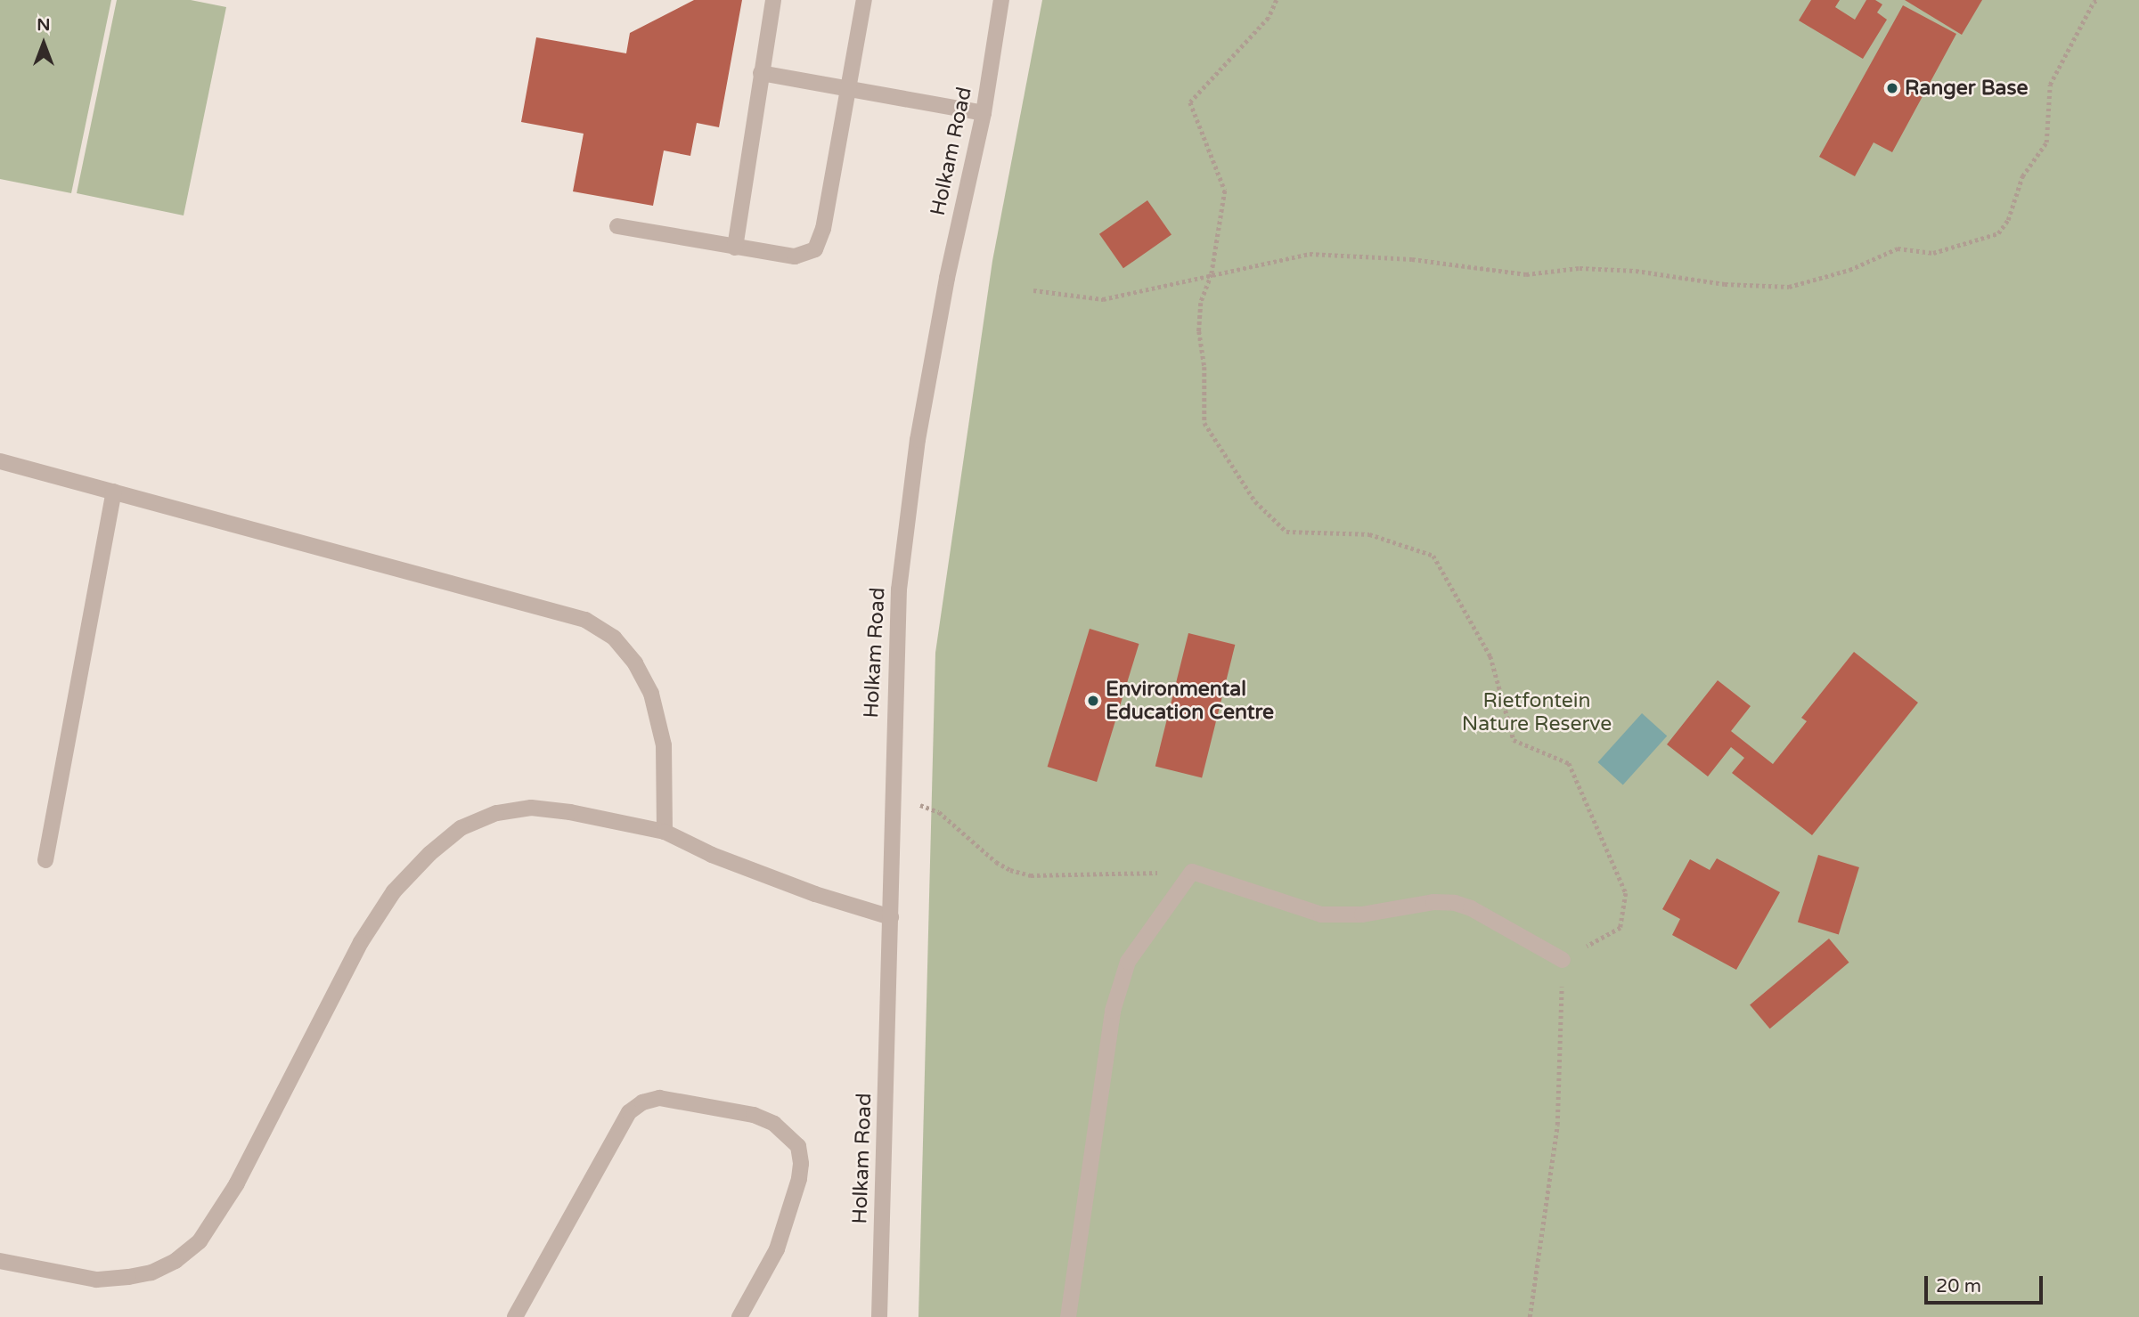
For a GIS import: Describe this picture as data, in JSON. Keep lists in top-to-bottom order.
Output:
{
  "streets": {
    "street": ["Holkam Road"]
  },
  "parks": ["Rietfontein Nature Reserve"],
  "places": ["Ranger Base", "Environmental Education Centre"],
  "scale_bar": "20 m",
  "north": "top"
}
